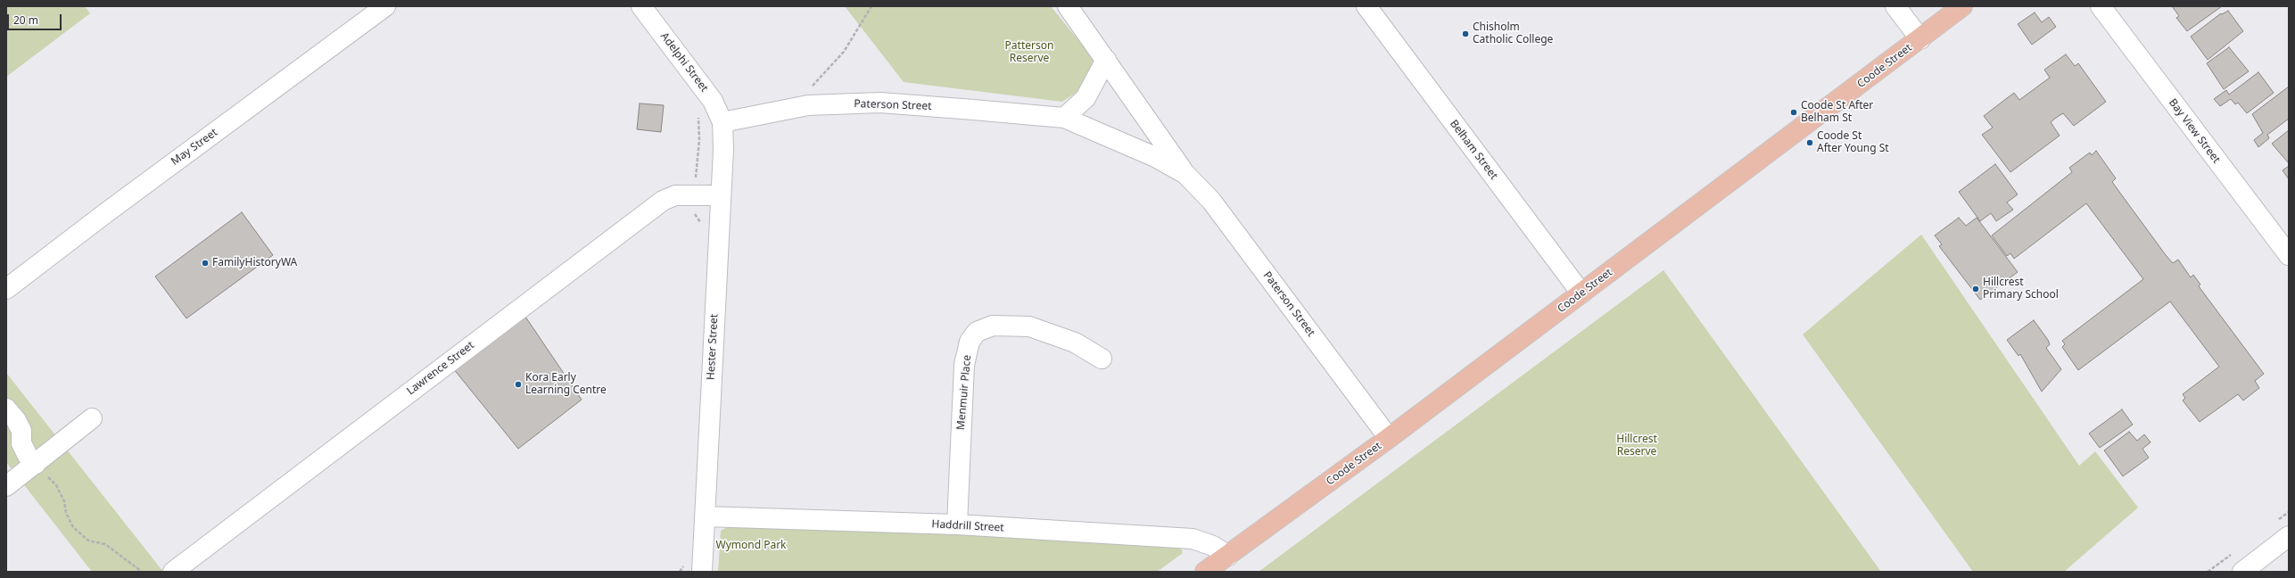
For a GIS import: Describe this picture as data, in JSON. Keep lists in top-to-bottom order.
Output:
{
  "streets": {
    "main road": ["Coode Street"],
    "street": [
      "Adelphi Street",
      "Paterson Street",
      "Bay View Street",
      "May Street",
      "Belham Street",
      "Hester Street",
      "Lawrence Street",
      "Menmuir Place",
      "Haddrill Street"
    ]
  },
  "crossings": [
    ["Adelphi Street", "Paterson Street"],
    ["Adelphi Street", "Hester Street"],
    ["Coode Street", "Paterson Street"],
    ["Coode Street", "Belham Street"],
    ["Coode Street", "Haddrill Street"],
    ["Paterson Street", "Hester Street"],
    ["Hester Street", "Lawrence Street"],
    ["Hester Street", "Haddrill Street"],
    ["Menmuir Place", "Haddrill Street"]
  ],
  "parks": ["Patterson Reserve", "Hillcrest Reserve", "Wymond Park"],
  "places": [
    "Chisholm Catholic College",
    "Coode St After Belham St",
    "Coode St After Young St",
    "FamilyHistoryWA",
    "Hillcrest Primary School",
    "Kora Early Learning Centre"
  ],
  "scale_bar": "20 m"
}
